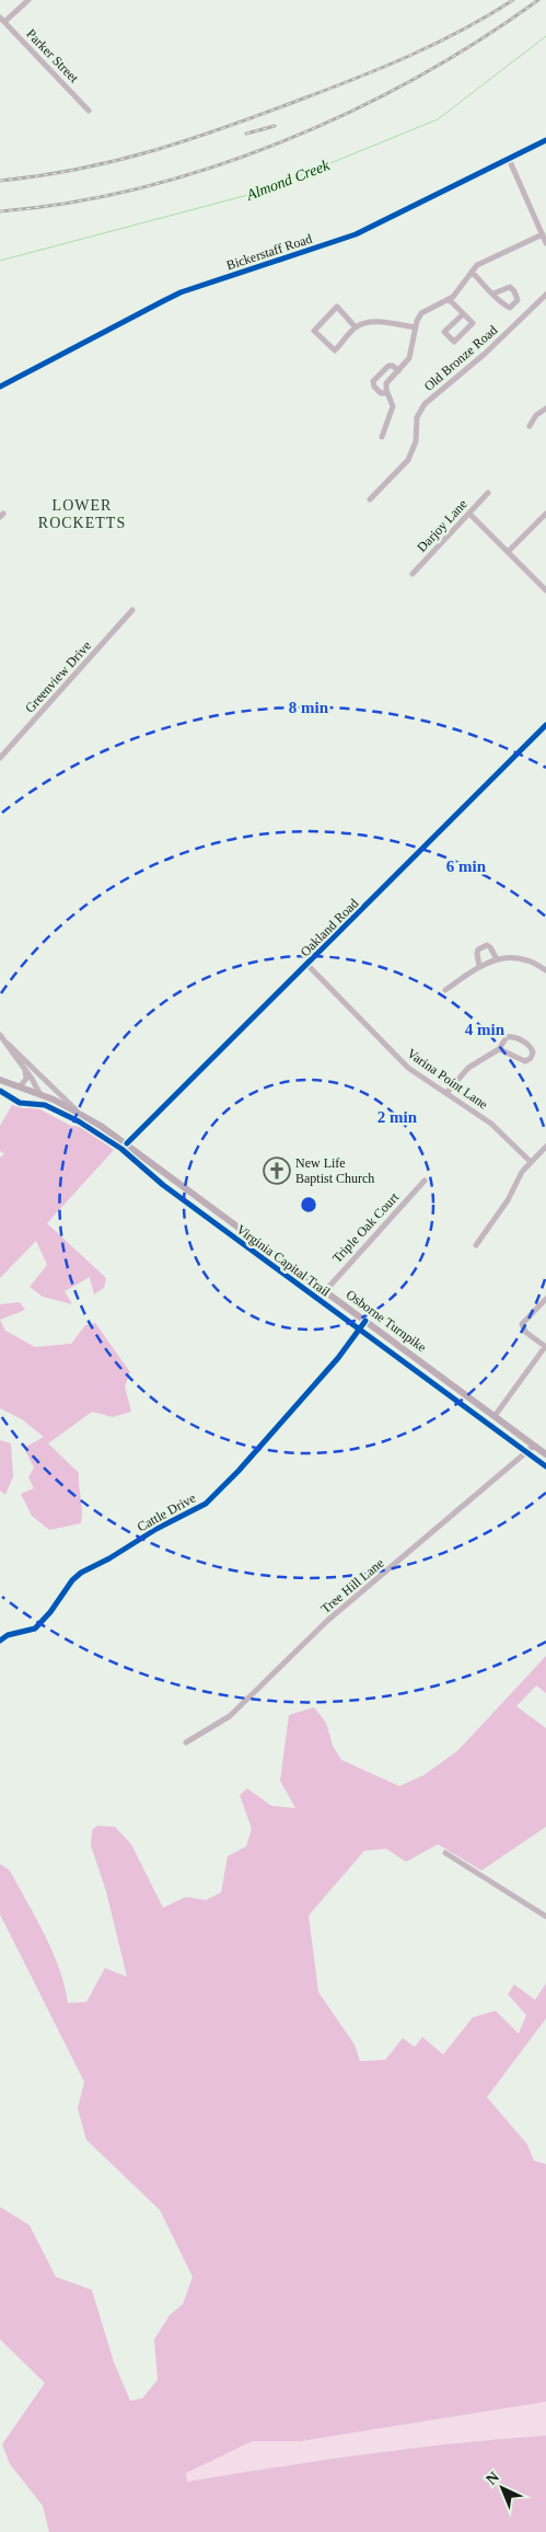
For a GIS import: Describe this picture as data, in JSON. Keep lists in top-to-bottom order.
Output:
{
  "streets": {
    "main road": ["Osborne Turnpike"],
    "street": [
      "Parker Street",
      "Bickerstaff Road",
      "Old Bronze Road",
      "Darjoy Lane",
      "Greenview Drive",
      "Oakland Road",
      "Varina Point Lane",
      "Triple Oak Court",
      "Cattle Drive",
      "Tree Hill Lane"
    ],
    "cycle path": ["Virginia Capital Trail"]
  },
  "crossings": [
    ["Oakland Road", "Varina Point Lane"],
    ["Oakland Road", "Osborne Turnpike"],
    ["Triple Oak Court", "Osborne Turnpike"],
    ["Osborne Turnpike", "Cattle Drive"],
    ["Osborne Turnpike", "Tree Hill Lane"]
  ],
  "districts": ["LOWER ROCKETTS"],
  "water": ["Almond Creek"],
  "places": {
    "church": ["New Life Baptist Church"]
  },
  "north": "top left",
  "rings": [
    "8 min",
    "6 min",
    "4 min",
    "2 min"
  ]
}
